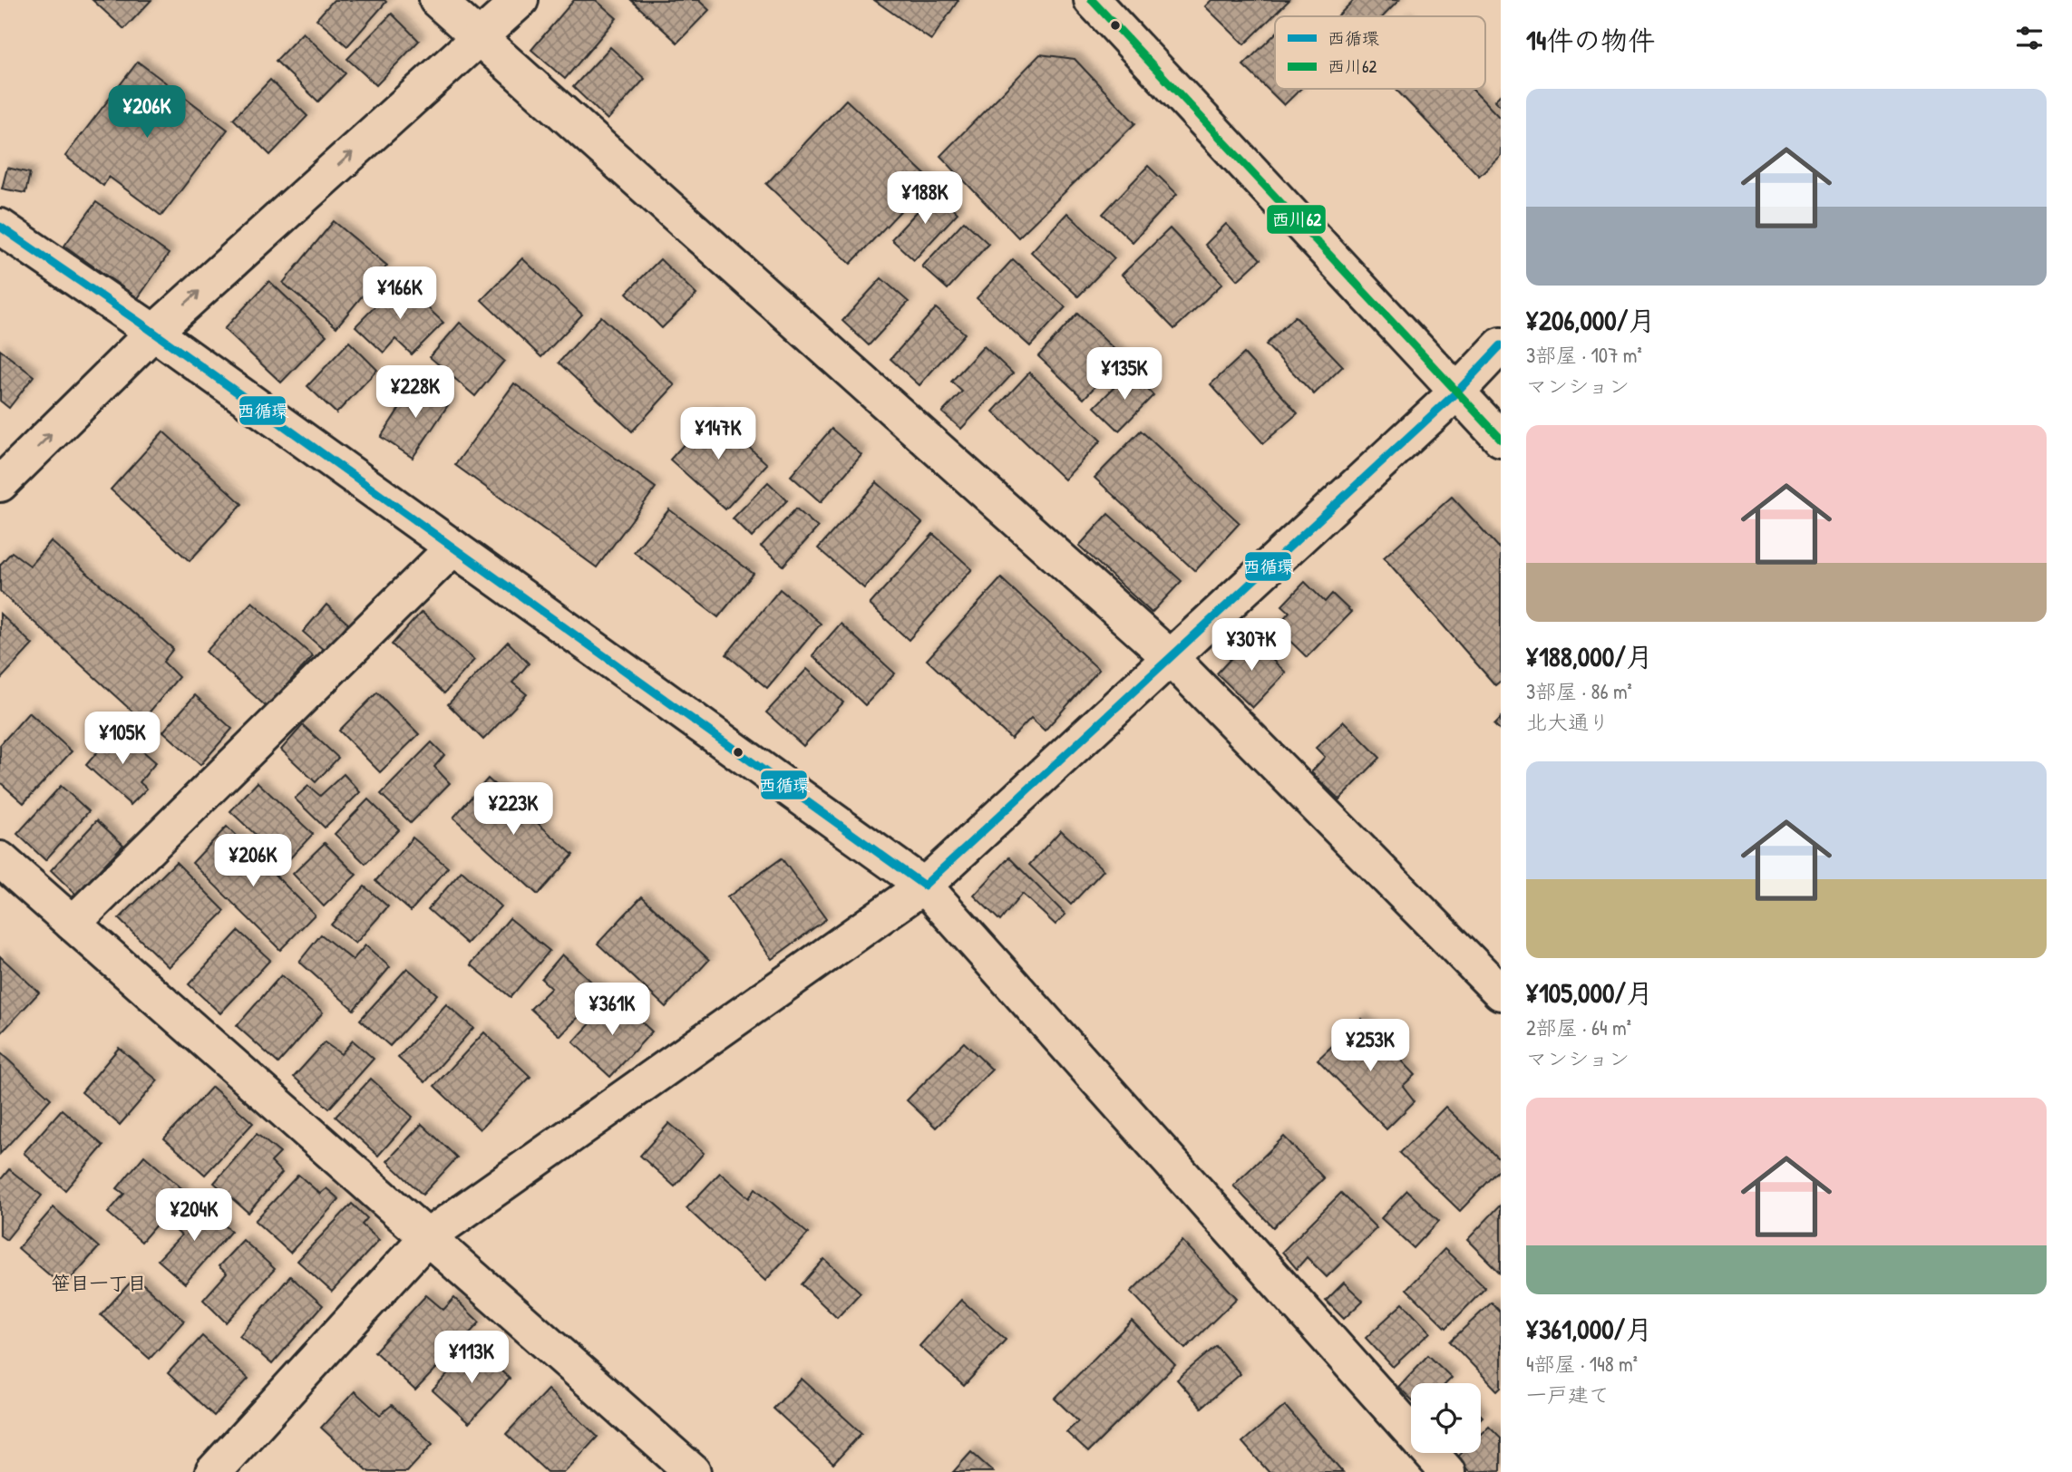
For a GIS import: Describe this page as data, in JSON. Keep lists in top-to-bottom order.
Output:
{
  "districts": ["笹目一丁目"],
  "lines": ["transit line 西川62", "transit line 西循環"],
  "legend": ["西循環", "西川62"],
  "page": {
    "heading": "14件の物件",
    "list": [
      {
        "name": "¥206,000/月",
        "note": "3部屋 · 107 m² · マンション"
      },
      {
        "name": "¥188,000/月",
        "note": "3部屋 · 86 m² · 北大通り"
      },
      {
        "name": "¥105,000/月",
        "note": "2部屋 · 64 m² · マンション"
      },
      {
        "name": "¥361,000/月",
        "note": "4部屋 · 148 m² · 一戸建て"
      }
    ],
    "price": [
      "¥206K",
      "¥188K",
      "¥166K",
      "¥135K",
      "¥228K",
      "¥147K",
      "¥307K",
      "¥105K",
      "¥223K",
      "¥206K",
      "¥361K",
      "¥253K",
      "¥204K",
      "¥113K"
    ]
  }
}
